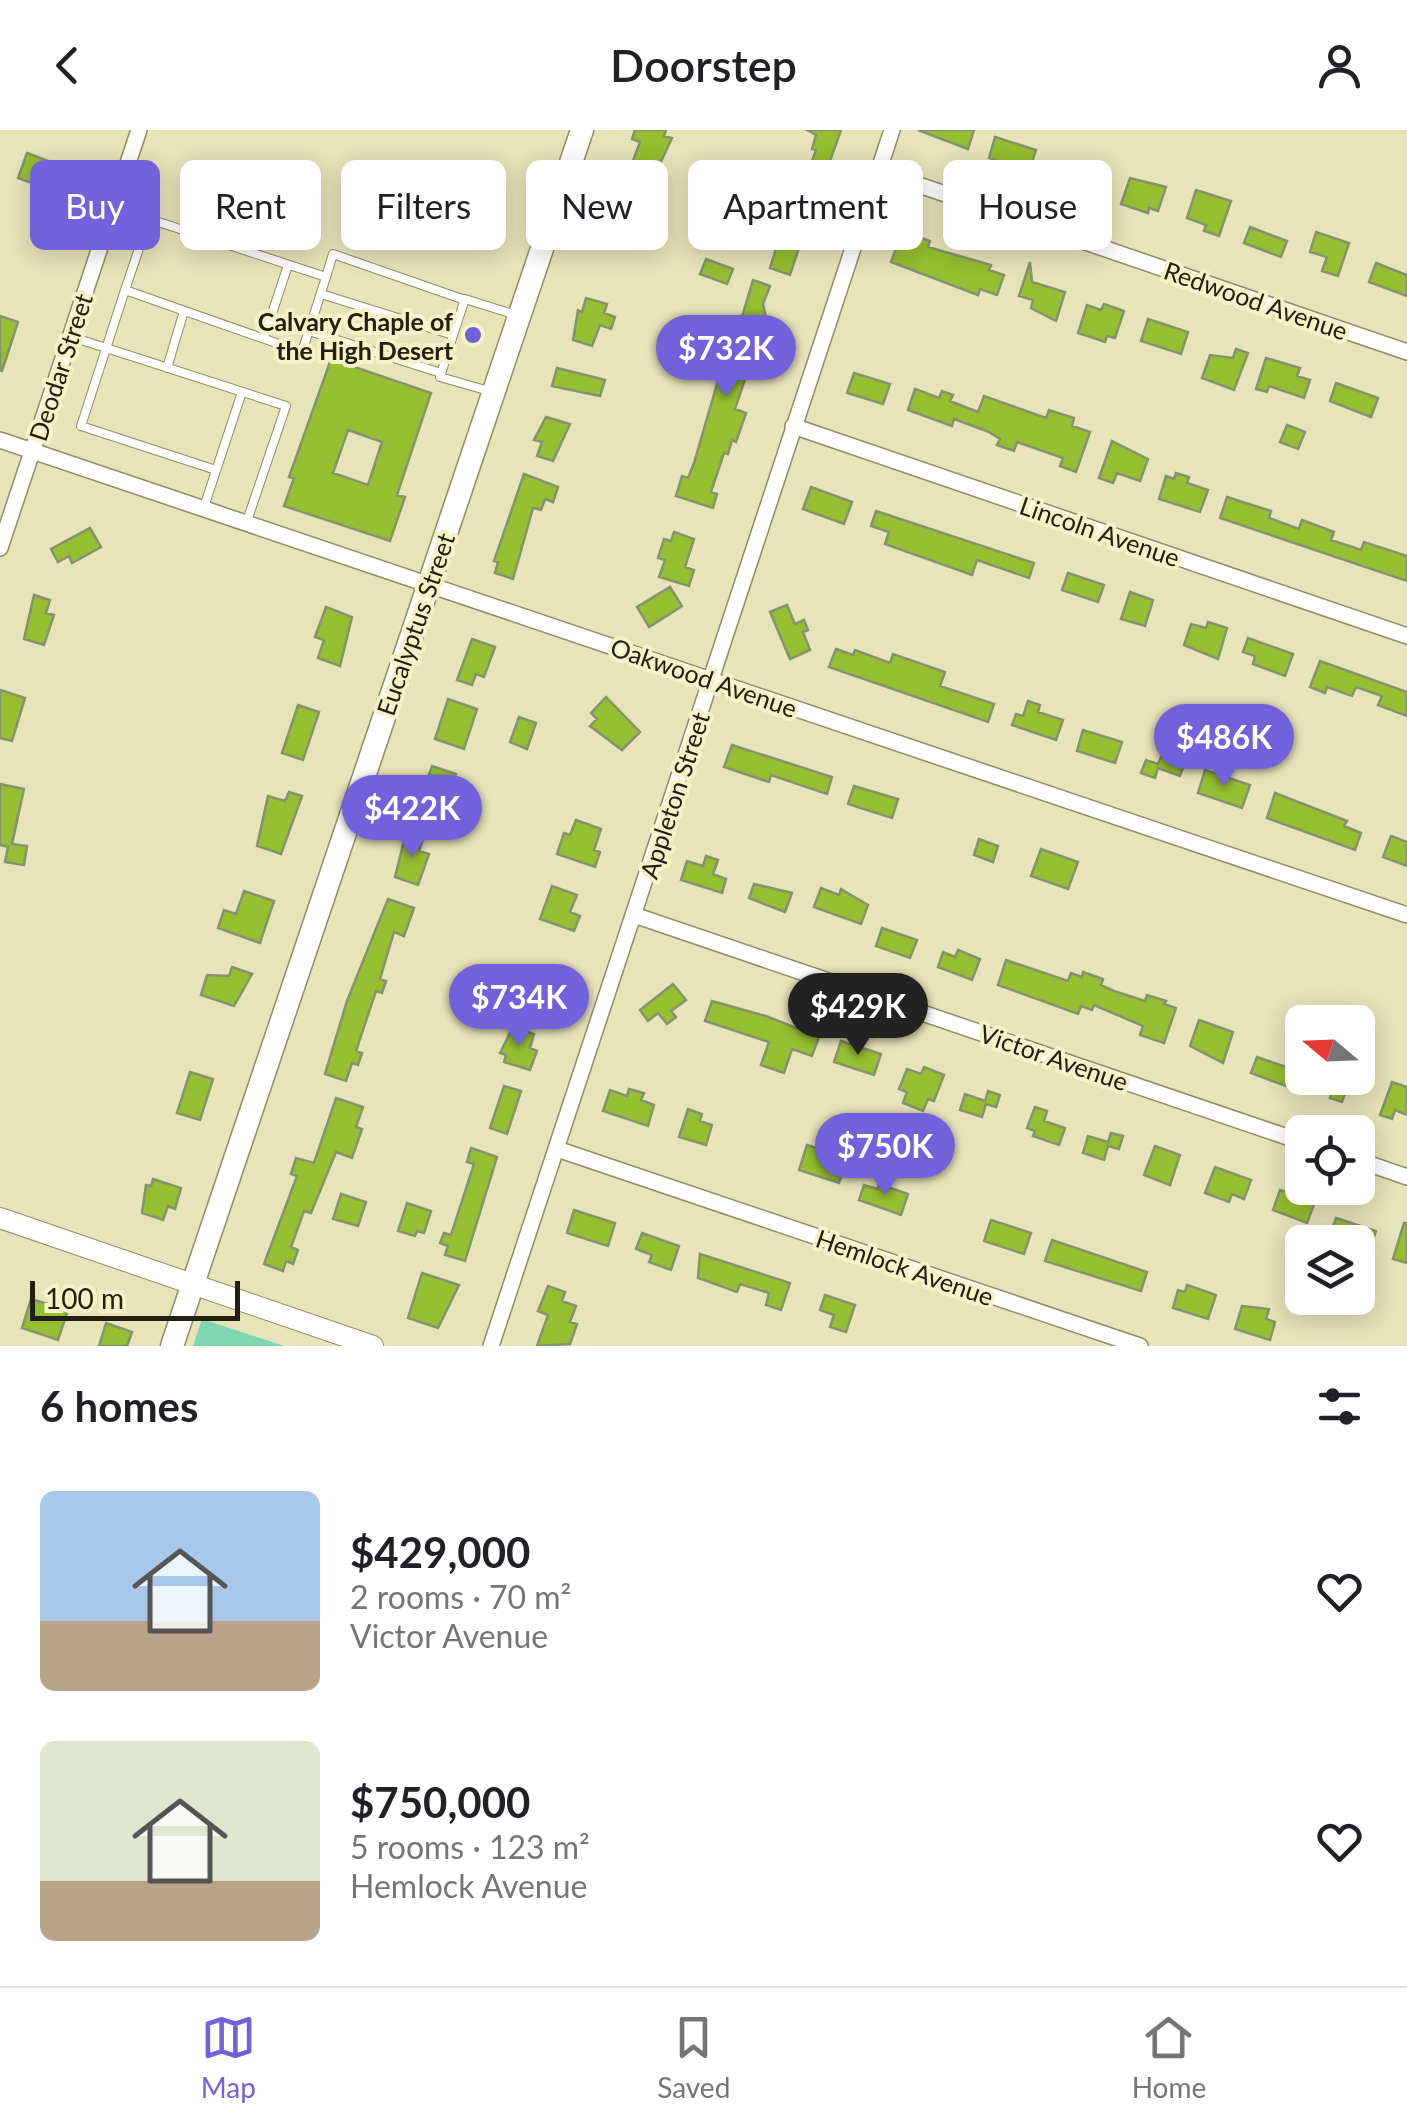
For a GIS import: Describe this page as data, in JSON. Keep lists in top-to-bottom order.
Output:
{
  "streets": {
    "main road": ["Eucalyptus Street"],
    "street": [
      "Redwood Avenue",
      "Deodar Street",
      "Lincoln Avenue",
      "Oakwood Avenue",
      "Appleton Street",
      "Victor Avenue",
      "Hemlock Avenue"
    ]
  },
  "crossings": [
    ["Deodar Street", "Oakwood Avenue"],
    ["Lincoln Avenue", "Appleton Street"],
    ["Eucalyptus Street", "Oakwood Avenue"],
    ["Oakwood Avenue", "Appleton Street"],
    ["Appleton Street", "Victor Avenue"],
    ["Appleton Street", "Hemlock Avenue"]
  ],
  "places": ["Calvary Chaple of the High Desert"],
  "scale_bar": "100 m",
  "north": "left",
  "page": {
    "header": "Doorstep",
    "chip": [
      "Buy",
      "Rent",
      "Filters",
      "New",
      "Apartment",
      "House"
    ],
    "price": [
      "$732K",
      "$486K",
      "$422K",
      "$734K",
      "$429K",
      "$750K"
    ],
    "scale": "100 m",
    "heading": "6 homes",
    "list": [
      {
        "name": "$429,000",
        "note": "2 rooms · 70 m² · Victor Avenue"
      },
      {
        "name": "$750,000",
        "note": "5 rooms · 123 m² · Hemlock Avenue"
      }
    ],
    "tabs": ["Map", "Saved", "Home"]
  }
}
